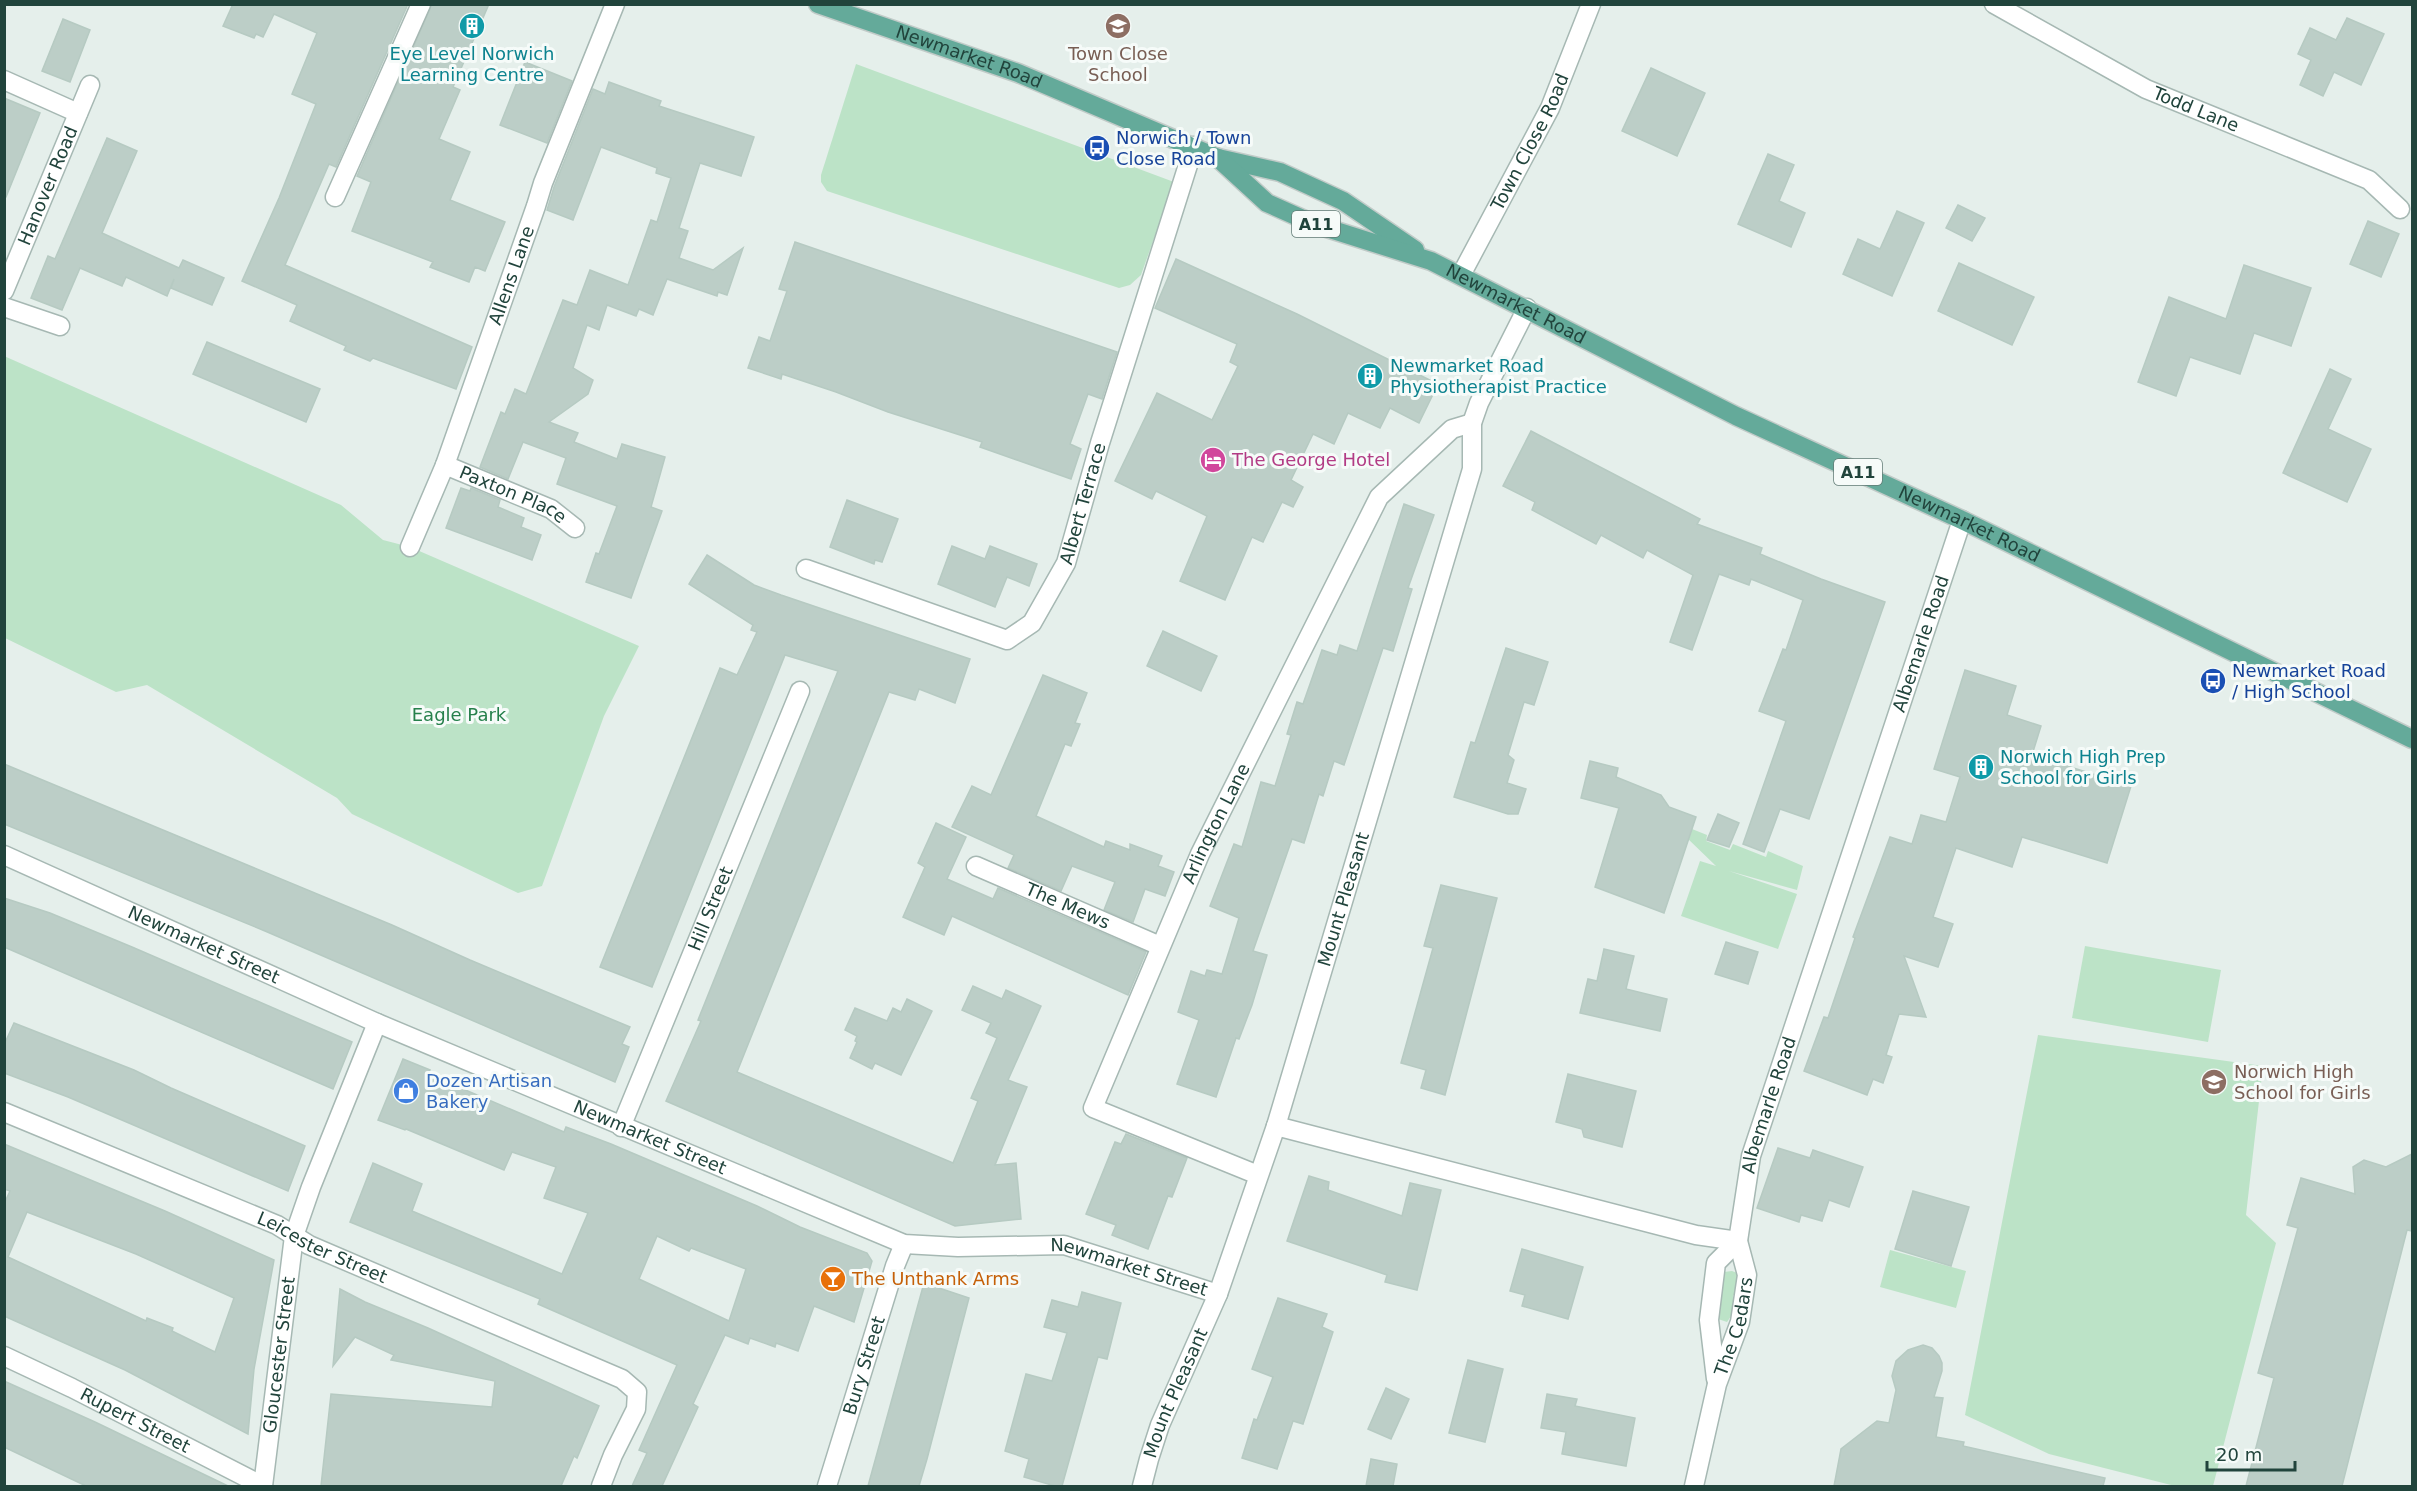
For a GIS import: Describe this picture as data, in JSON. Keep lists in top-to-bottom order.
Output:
{
  "streets": {
    "main road": ["Newmarket Road", "A11"],
    "street": [
      "Todd Lane",
      "Town Close Road",
      "Hanover Road",
      "Allens Lane",
      "Paxton Place",
      "Albert Terrace",
      "Albemarle Road",
      "Arlington Lane",
      "Mount Pleasant",
      "The Mews",
      "Hill Street",
      "Newmarket Street",
      "Leicester Street",
      "The Cedars",
      "Gloucester Street",
      "Bury Street",
      "Rupert Street"
    ]
  },
  "crossings": [
    ["Newmarket Road", "Town Close Road"],
    ["Newmarket Road", "Albert Terrace"],
    ["Newmarket Road", "Albemarle Road"],
    ["Newmarket Road", "Mount Pleasant"],
    ["Allens Lane", "Paxton Place"],
    ["Albemarle Road", "The Cedars"],
    ["Arlington Lane", "Mount Pleasant"],
    ["Arlington Lane", "The Mews"],
    ["Mount Pleasant", "Newmarket Street"],
    ["Hill Street", "Newmarket Street"],
    ["Newmarket Street", "Gloucester Street"],
    ["Newmarket Street", "Bury Street"],
    ["Leicester Street", "Gloucester Street"],
    ["Gloucester Street", "Rupert Street"]
  ],
  "parks": ["Eagle Park"],
  "places": {
    "building": ["Eye Level Norwich Learning Centre", "Newmarket Road Physiotherapist Practice", "Norwich High Prep School for Girls"],
    "school or university": ["Town Close School", "Norwich High School for Girls"],
    "bus stop": ["Norwich / Town Close Road", "Newmarket Road / High School"],
    "hotel": ["The George Hotel"],
    "shop": ["Dozen Artisan Bakery"],
    "bar": ["The Unthank Arms"]
  },
  "scale_bar": "20 m"
}
